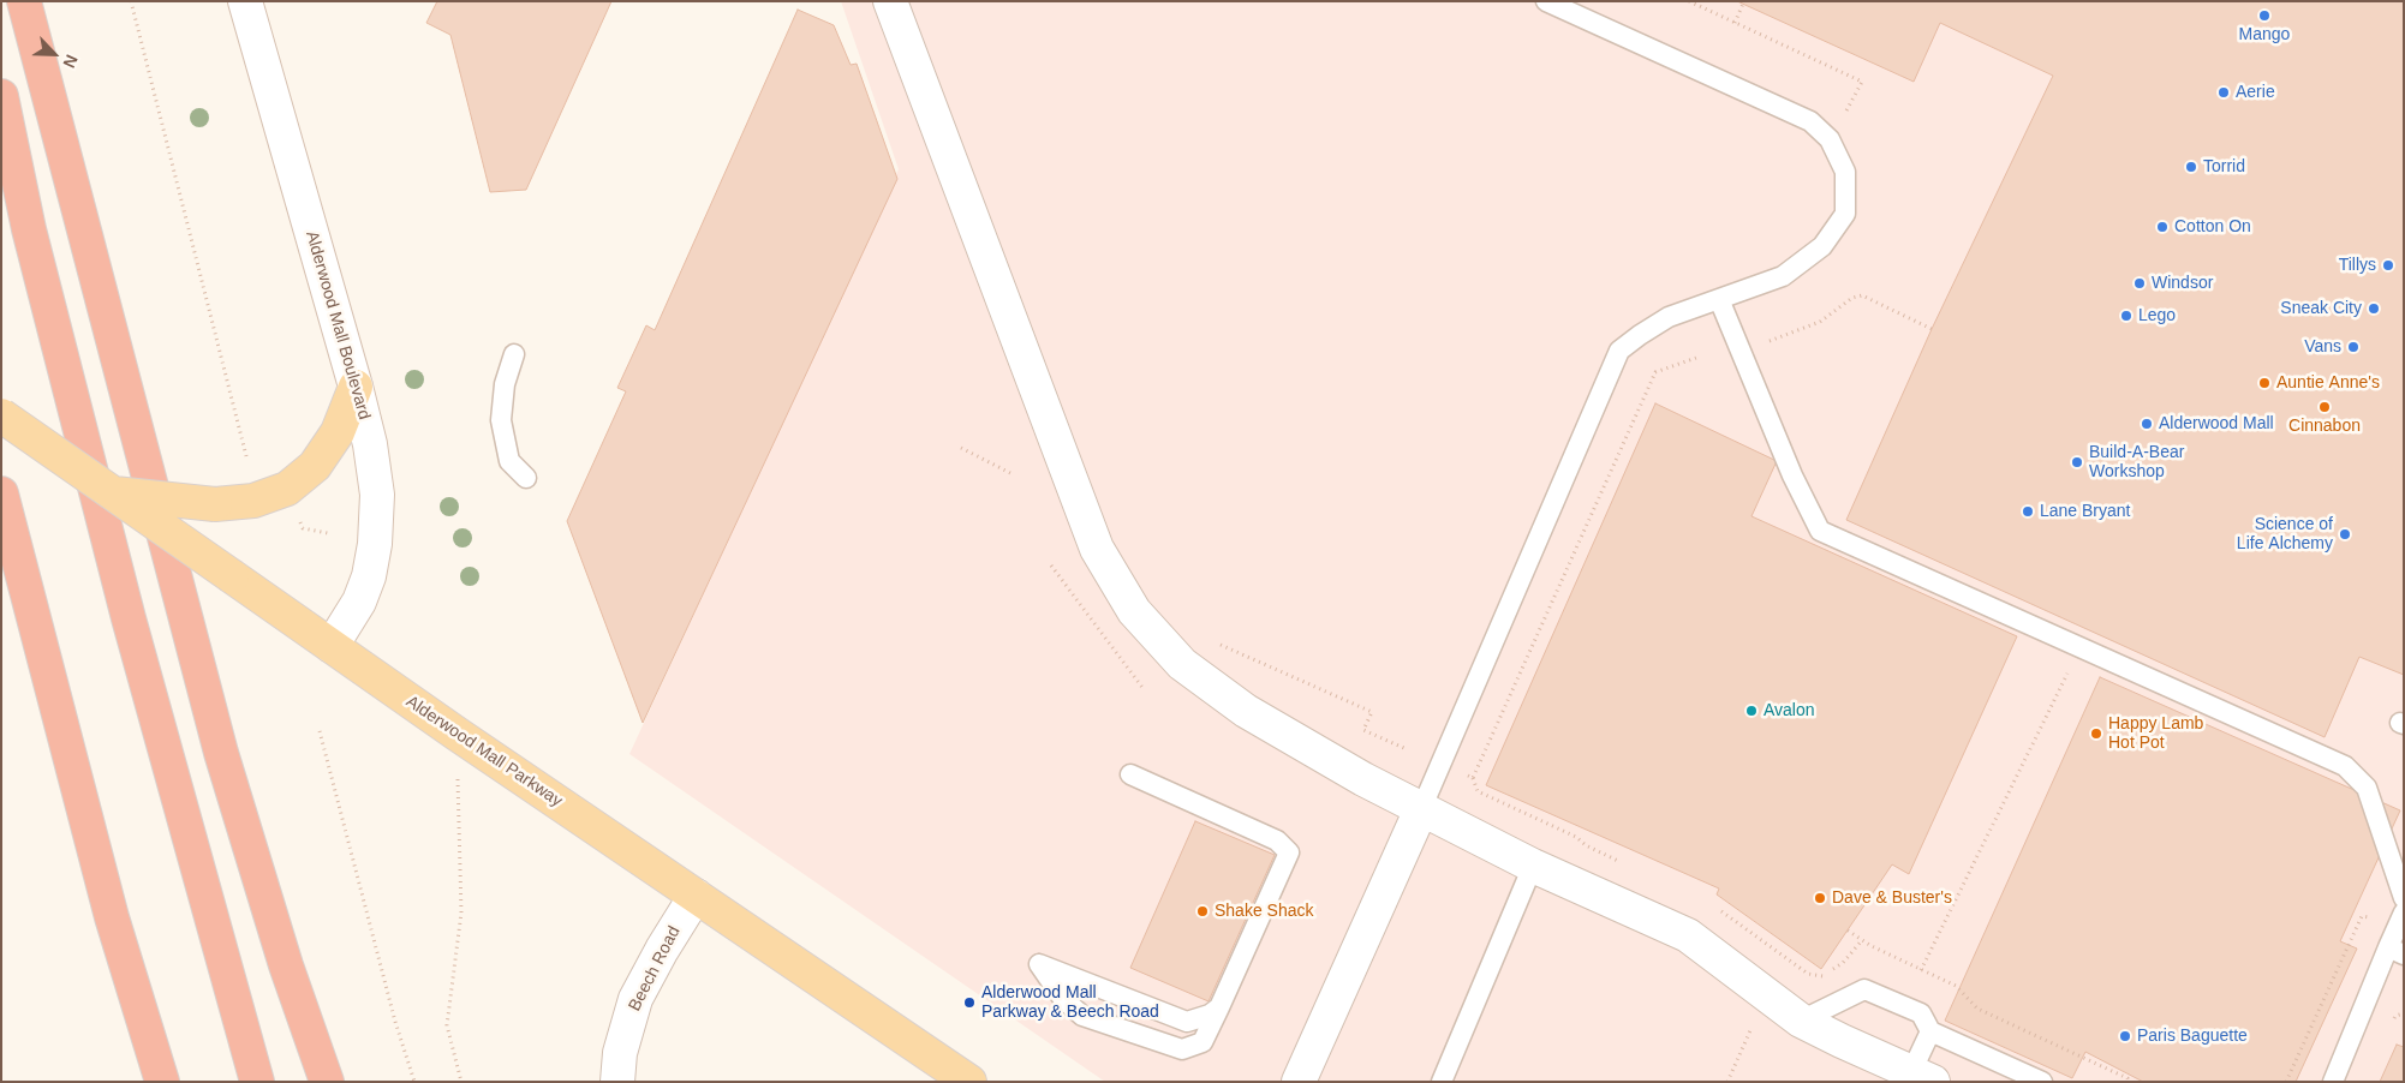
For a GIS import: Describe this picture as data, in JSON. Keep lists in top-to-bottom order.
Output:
{
  "streets": {
    "main road": ["Alderwood Mall Parkway"],
    "street": ["Alderwood Mall Boulevard", "Beech Road"]
  },
  "crossings": [
    ["Alderwood Mall Boulevard", "Alderwood Mall Parkway"],
    ["Alderwood Mall Parkway", "Beech Road"]
  ],
  "places": [
    "Mango",
    "Aerie",
    "Torrid",
    "Cotton On",
    "Tillys",
    "Windsor",
    "Sneak City",
    "Lego",
    "Vans",
    "Auntie Anne's",
    "Cinnabon",
    "Alderwood Mall",
    "Build-A-Bear Workshop",
    "Lane Bryant",
    "Science of Life Alchemy",
    "Avalon",
    "Happy Lamb Hot Pot",
    "Dave & Buster's",
    "Shake Shack",
    "Alderwood Mall Parkway & Beech Road",
    "Paris Baguette"
  ],
  "north": "bottom right"
}
